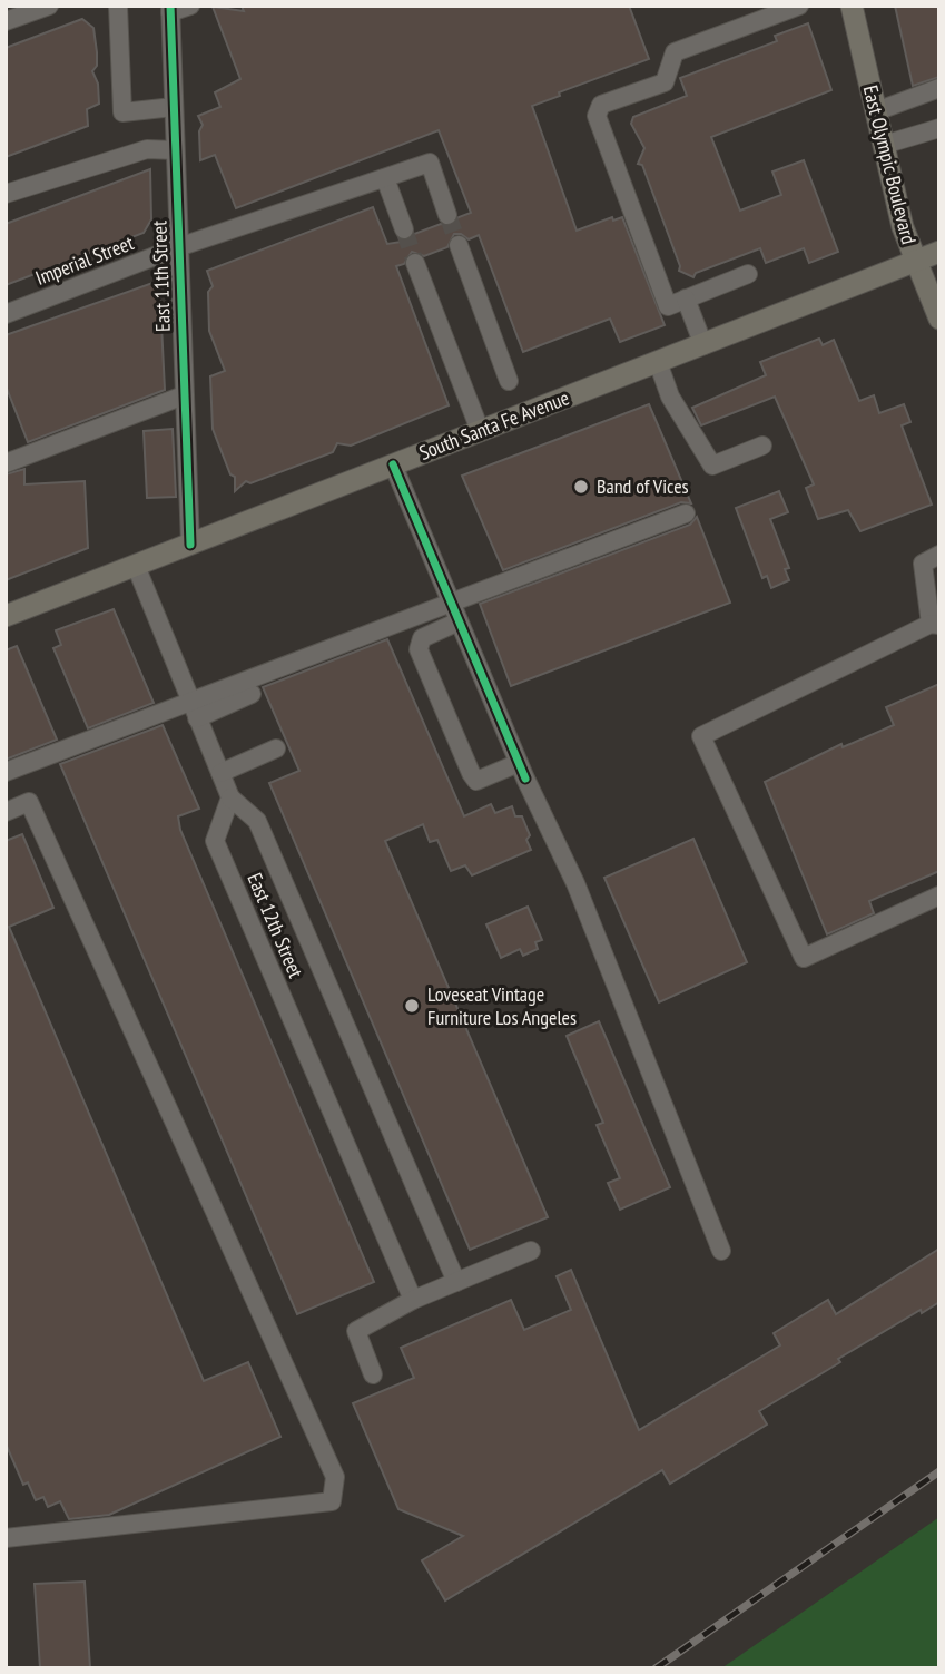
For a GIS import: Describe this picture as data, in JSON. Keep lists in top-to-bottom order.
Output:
{
  "streets": {
    "main road": ["East Olympic Boulevard", "South Santa Fe Avenue"],
    "street": ["Imperial Street", "East 11th Street", "East 12th Street"]
  },
  "crossings": [
    ["East Olympic Boulevard", "South Santa Fe Avenue"],
    ["Imperial Street", "East 11th Street"],
    ["East 11th Street", "South Santa Fe Avenue"]
  ],
  "places": ["Band of Vices", "Loveseat Vintage Furniture Los Angeles"]
}
